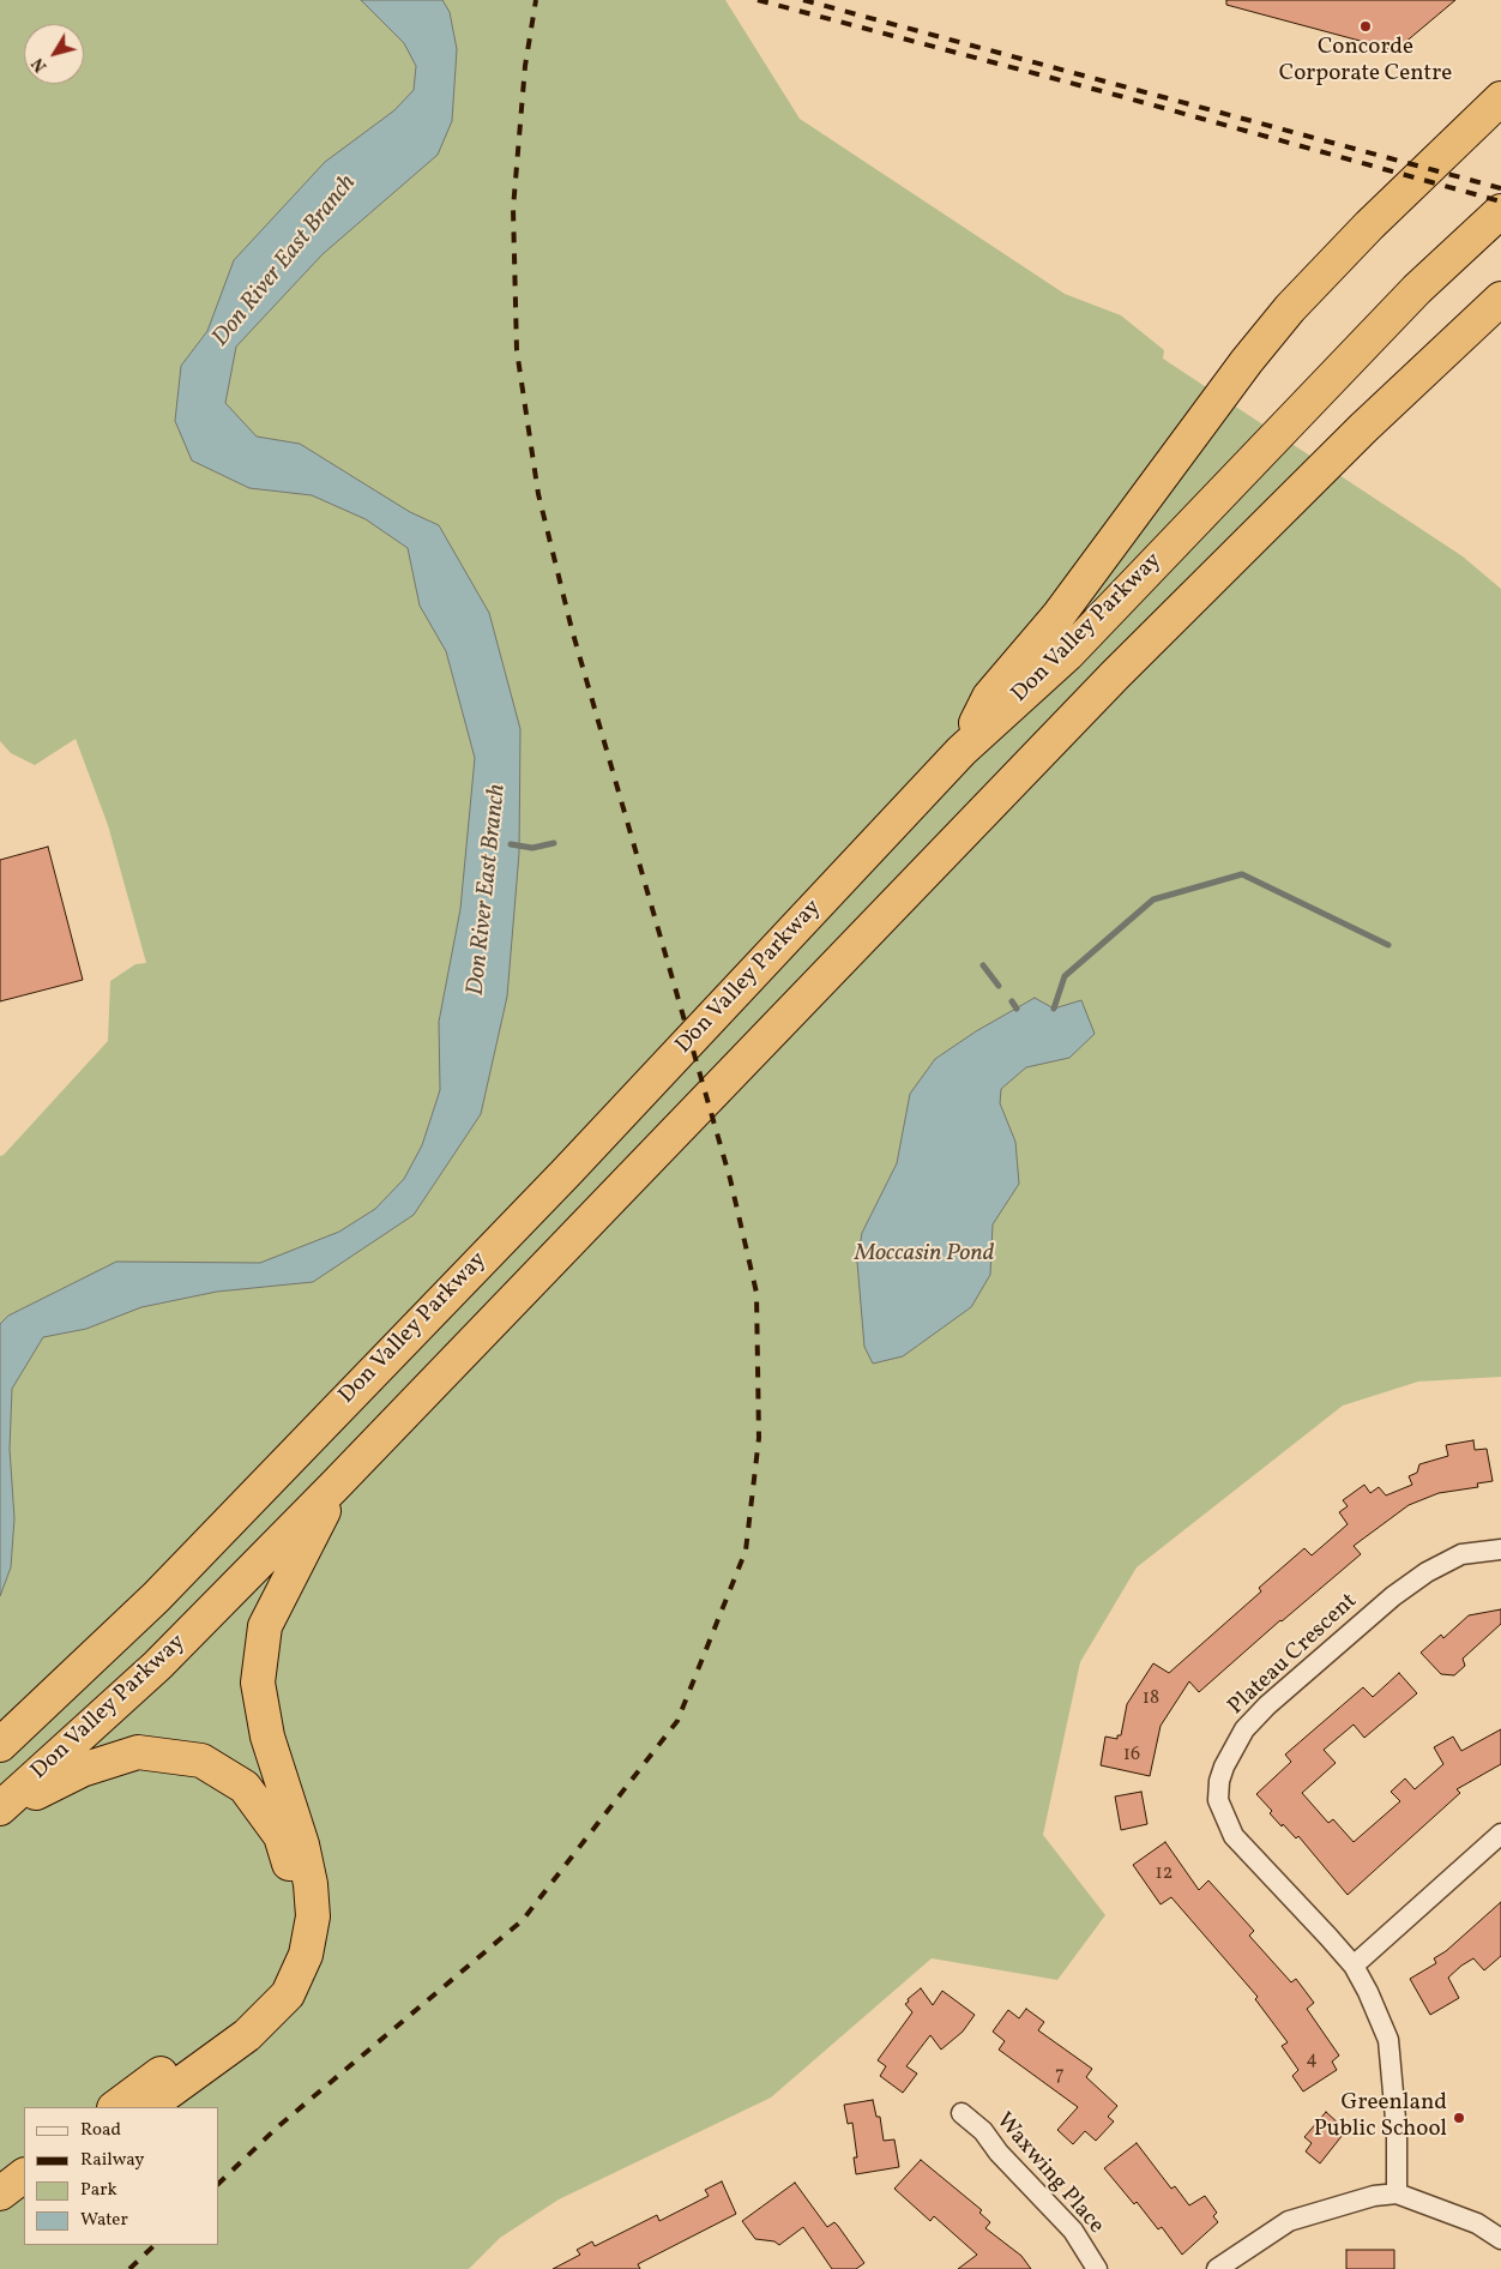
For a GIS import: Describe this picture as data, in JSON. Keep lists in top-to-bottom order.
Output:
{
  "streets": {
    "highway": ["Don Valley Parkway"],
    "street": ["Plateau Crescent", "Waxwing Place"]
  },
  "water": ["Don River East Branch", "Moccasin Pond"],
  "places": ["Concorde Corporate Centre", "Greenland Public School"],
  "house_numbers": [
    "18",
    "16",
    "12",
    "4",
    "7"
  ],
  "legend": [
    "Road",
    "Railway",
    "Park",
    "Water"
  ],
  "north": "bottom left"
}
